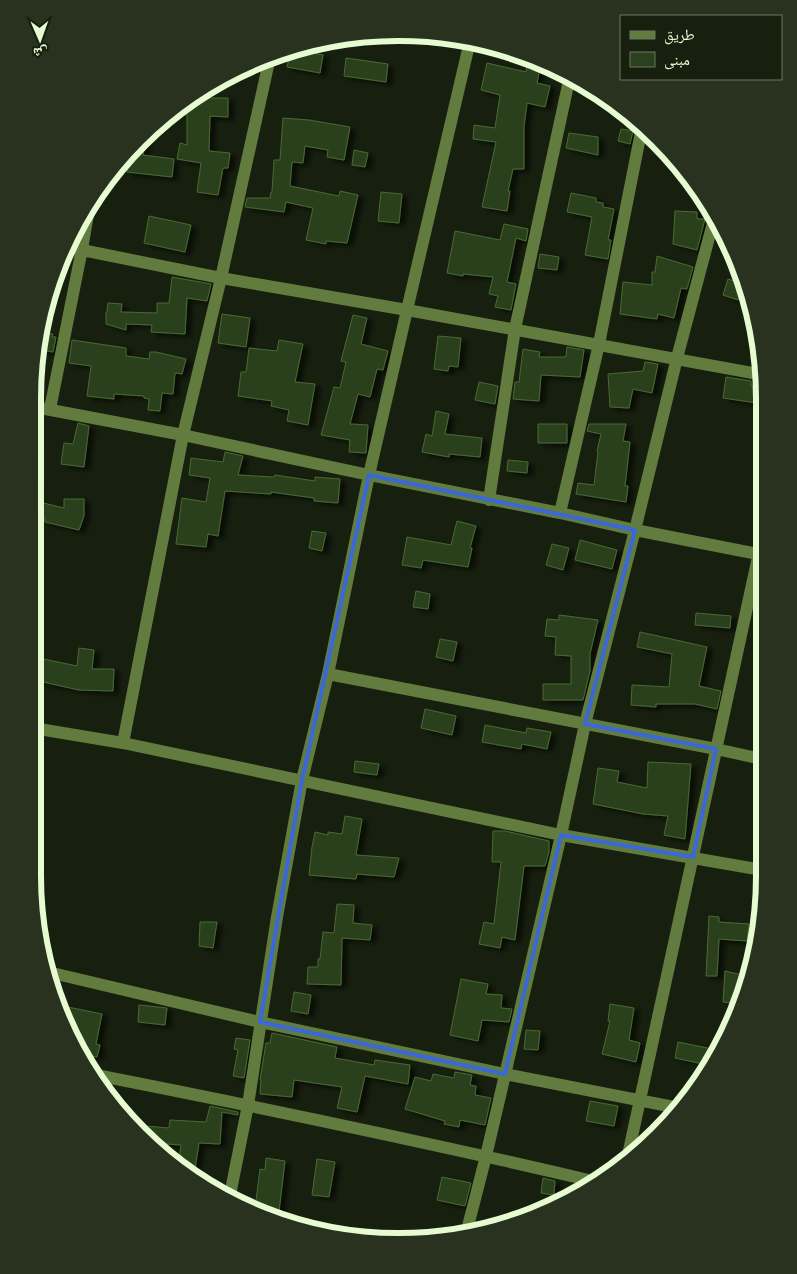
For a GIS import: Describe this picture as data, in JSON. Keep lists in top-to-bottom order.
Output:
{
  "legend": ["طريق", "مبنى"],
  "north": "bottom"
}
